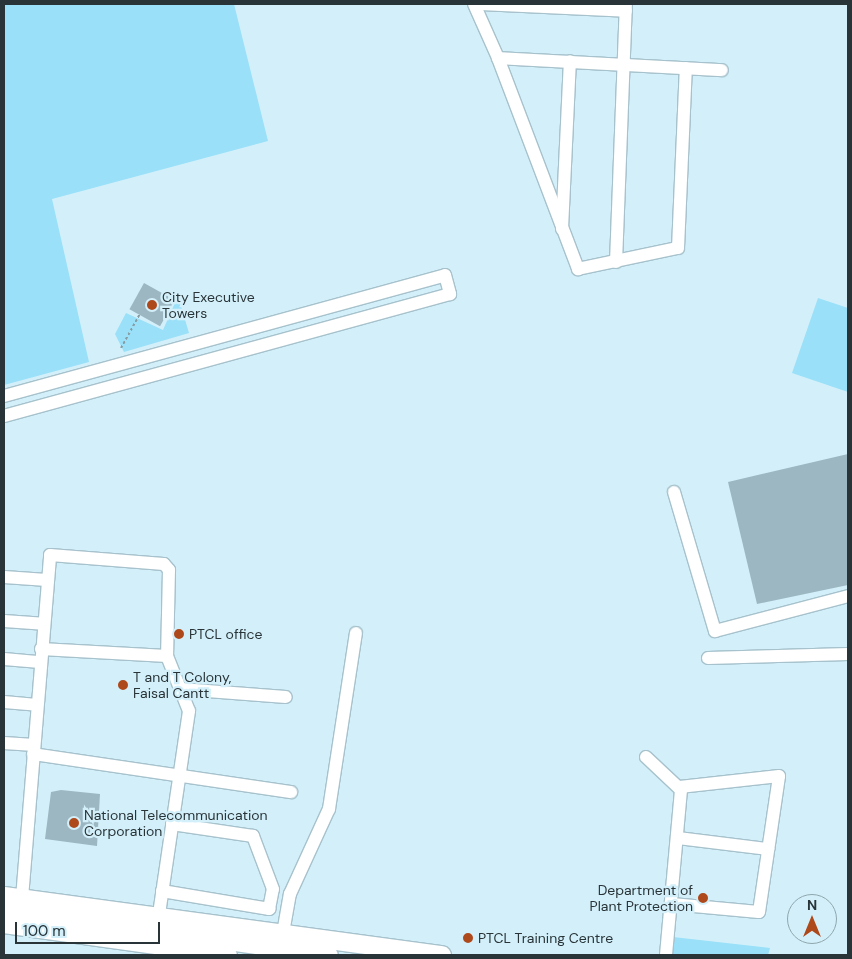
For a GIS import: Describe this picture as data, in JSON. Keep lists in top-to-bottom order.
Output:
{
  "places": [
    "City Executive Towers",
    "PTCL office",
    "T and T Colony, Faisal Cantt",
    "National Telecommunication Corporation",
    "Department of Plant Protection",
    "PTCL Training Centre"
  ],
  "scale_bar": "100 m",
  "north": "top"
}
